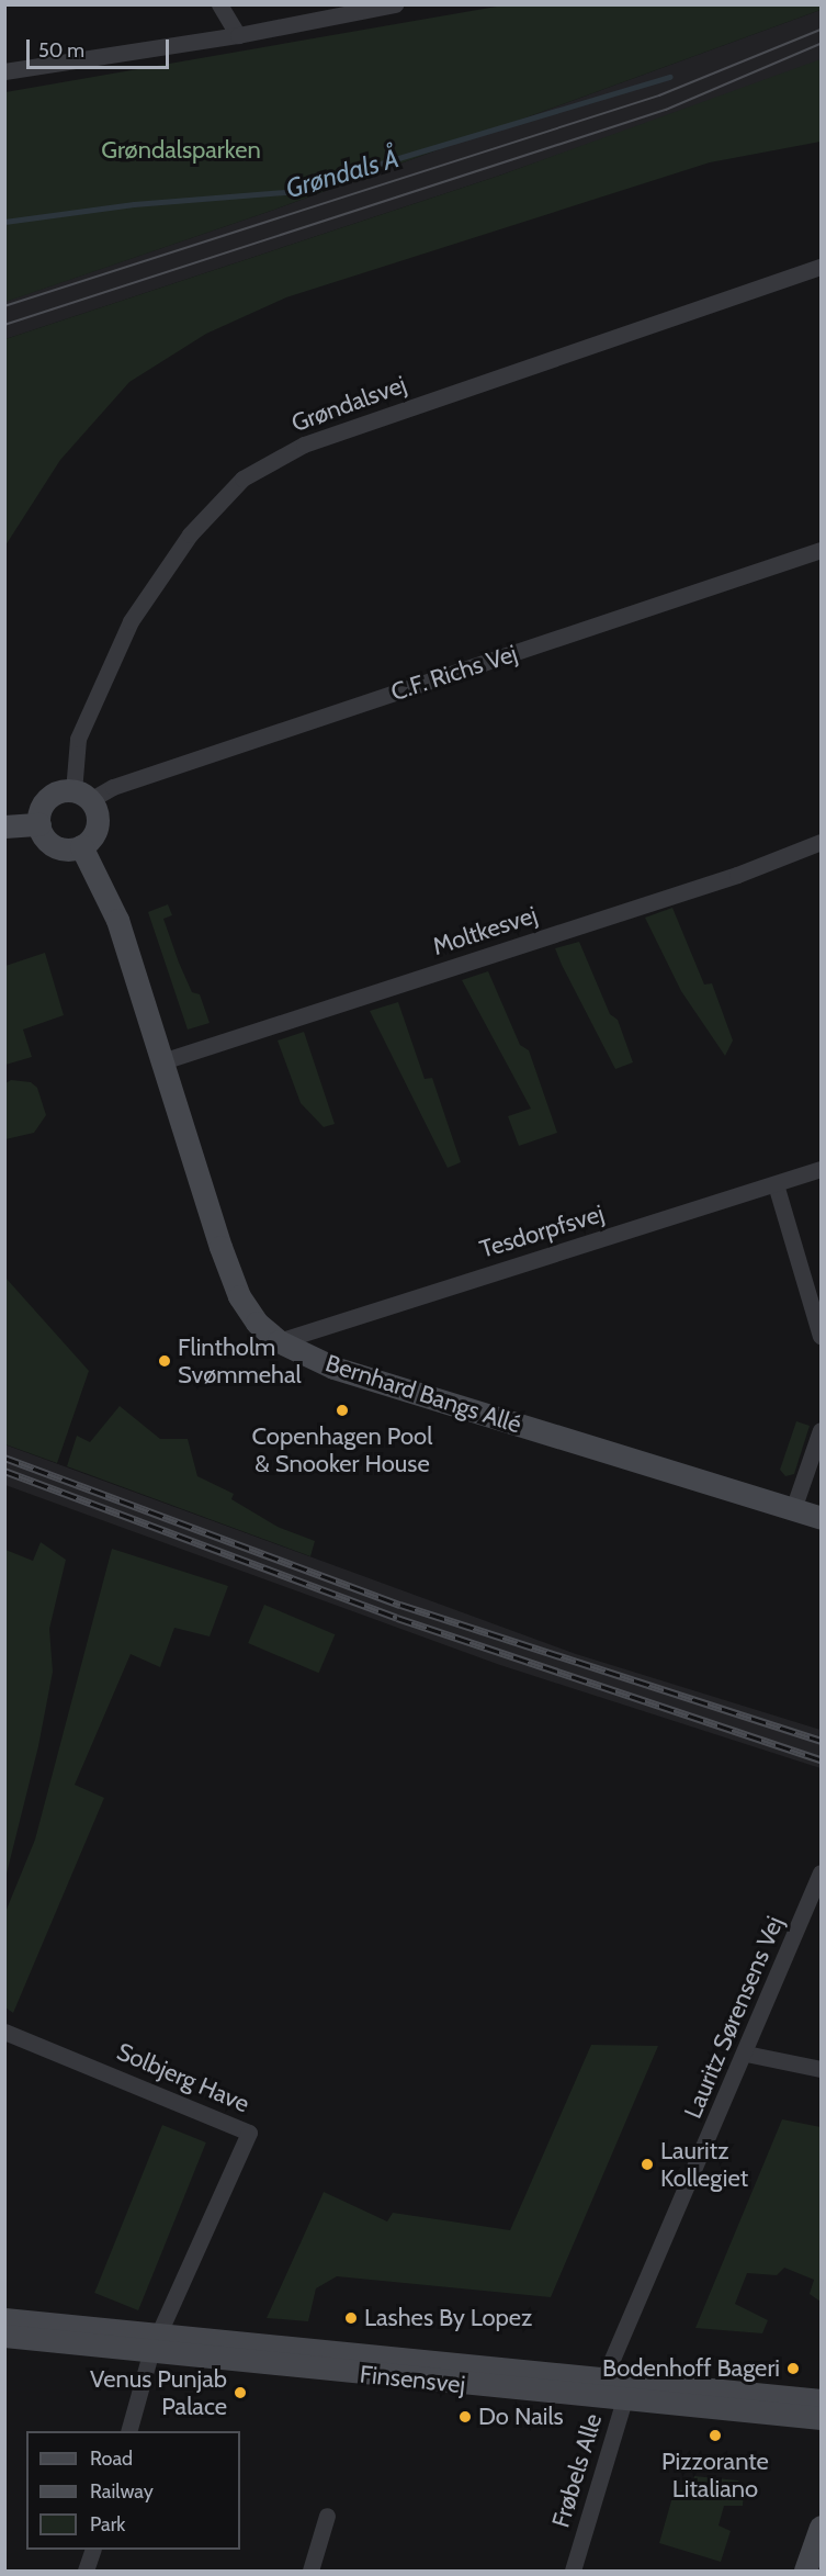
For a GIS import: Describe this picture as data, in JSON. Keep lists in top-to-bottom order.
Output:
{
  "streets": {
    "street": [
      "Grøndalsvej",
      "C.F. Richs Vej",
      "Moltkesvej",
      "Tesdorpfsvej",
      "Bernhard Bangs Allé",
      "Lauritz Sørensens Vej",
      "Solbjerg Have",
      "Finsensvej",
      "Frøbels Alle"
    ]
  },
  "crossings": [
    ["Grøndalsvej", "C.F. Richs Vej"],
    ["Grøndalsvej", "Bernhard Bangs Allé"],
    ["C.F. Richs Vej", "Bernhard Bangs Allé"],
    ["Moltkesvej", "Bernhard Bangs Allé"],
    ["Tesdorpfsvej", "Bernhard Bangs Allé"],
    ["Lauritz Sørensens Vej", "Finsensvej"],
    ["Solbjerg Have", "Finsensvej"],
    ["Finsensvej", "Frøbels Alle"]
  ],
  "water": ["Grøndals Å"],
  "parks": ["Grøndalsparken"],
  "places": [
    "Flintholm Svømmehal",
    "Copenhagen Pool & Snooker House",
    "Lauritz Kollegiet",
    "Lashes By Lopez",
    "Bodenhoff Bageri",
    "Venus Punjab Palace",
    "Do Nails",
    "Pizzorante Litaliano"
  ],
  "legend": ["Road", "Railway", "Park"],
  "scale_bar": "50 m"
}
